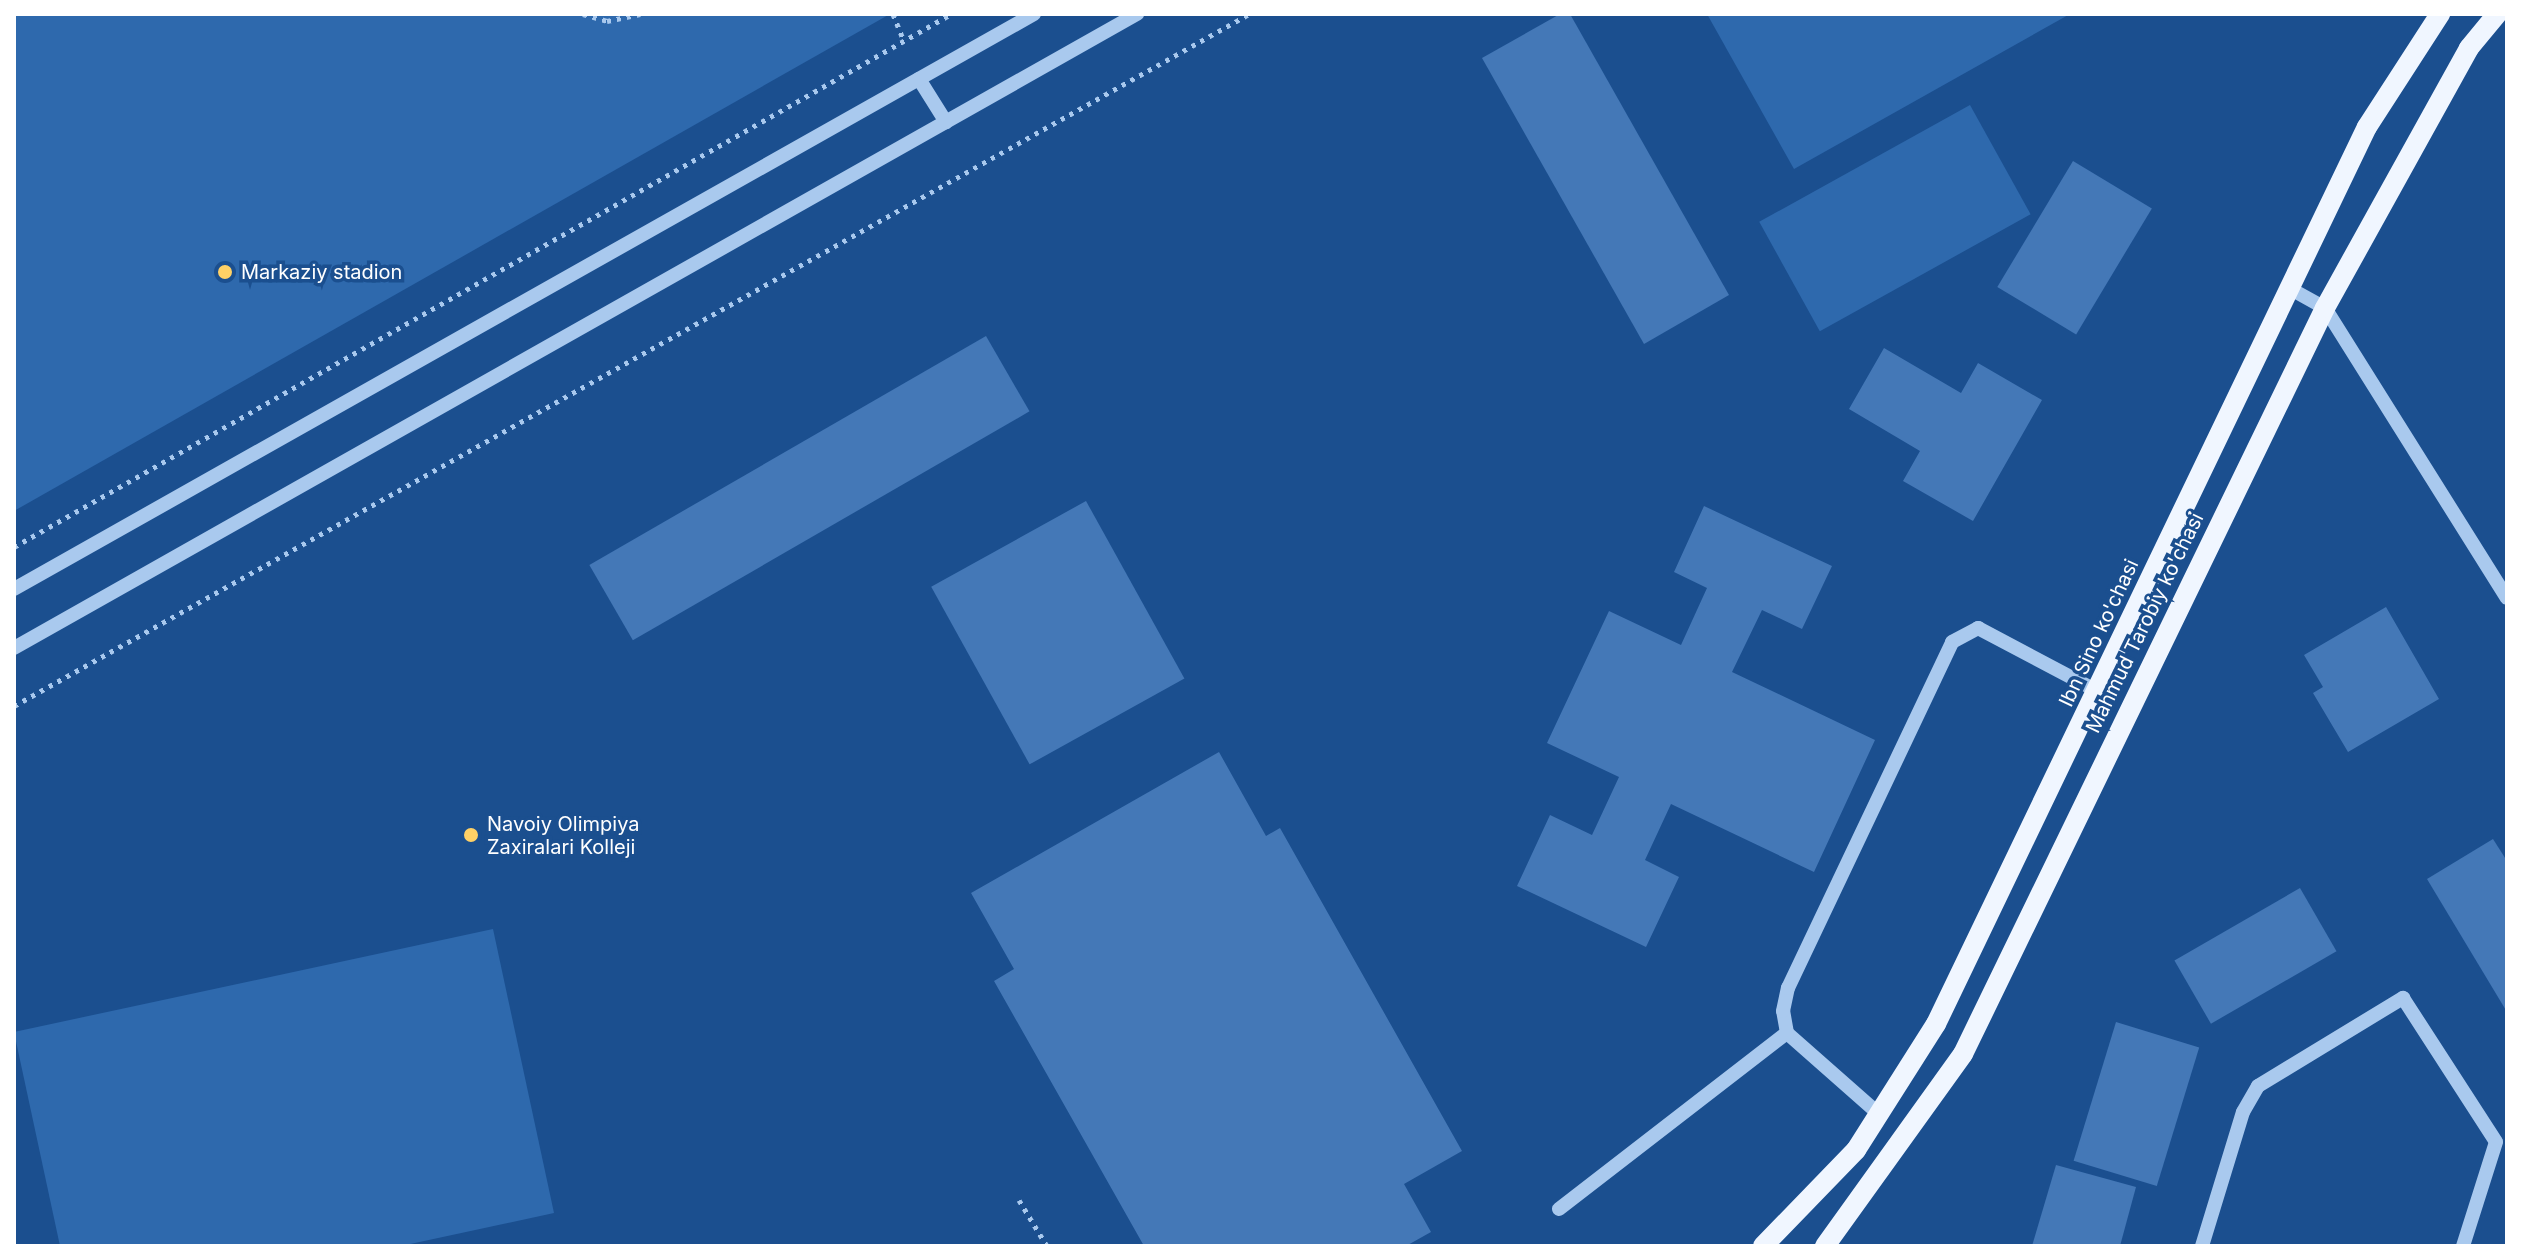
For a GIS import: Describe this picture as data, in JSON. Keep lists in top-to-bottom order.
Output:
{
  "streets": {
    "main road": ["Mahmud Tarobiy ko'chasi", "Ibn Sino ko'chasi"]
  },
  "places": ["Markaziy stadion", "Navoiy Olimpiya Zaxiralari Kolleji"]
}
